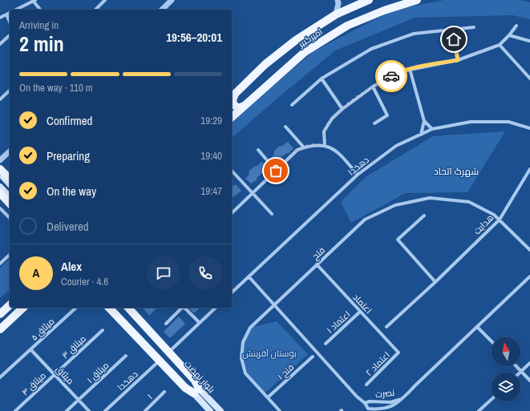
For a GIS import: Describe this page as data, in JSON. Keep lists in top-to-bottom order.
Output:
{
  "streets": {
    "main road": ["امیرکبیر", "بلوار نهضت"],
    "street": [
      "دهخدا",
      "هدایت",
      "فتح",
      "اعتماد",
      "اعتماد ۱",
      "میثاق ۵",
      "میثاق ۳",
      "اعتماد ۲",
      "فتح ۱",
      "میثاق ۱",
      "میثاق",
      "میثاق ۴",
      "نصرت",
      "۱"
    ]
  },
  "crossings": [
    ["دهخدا", "نصرت"],
    ["هدایت", "فتح"],
    ["فتح", "اعتماد"],
    ["فتح", "فتح ۱"],
    ["فتح", "نصرت"],
    ["اعتماد", "اعتماد ۱"],
    ["اعتماد", "اعتماد ۲"],
    ["میثاق ۵", "میثاق"],
    ["میثاق ۳", "میثاق"],
    ["میثاق ۳", "میثاق ۴"],
    ["میثاق ۱", "میثاق"],
    ["میثاق", "میثاق ۴"]
  ],
  "districts": ["شهرک اتحاد"],
  "parks": ["بوستان آفرینش"],
  "north": "top",
  "page": {
    "heading": ["2 min", "Arriving in", "19:56–20:01"],
    "panel": ["Alex", "Courier · 4.6"],
    "bar": "On the way · 110 m",
    "list": [
      ["Confirmed", "19:29"],
      ["Preparing", "19:40"],
      ["On the way", "19:47"],
      "Delivered"
    ],
    "round": "A"
  }
}
